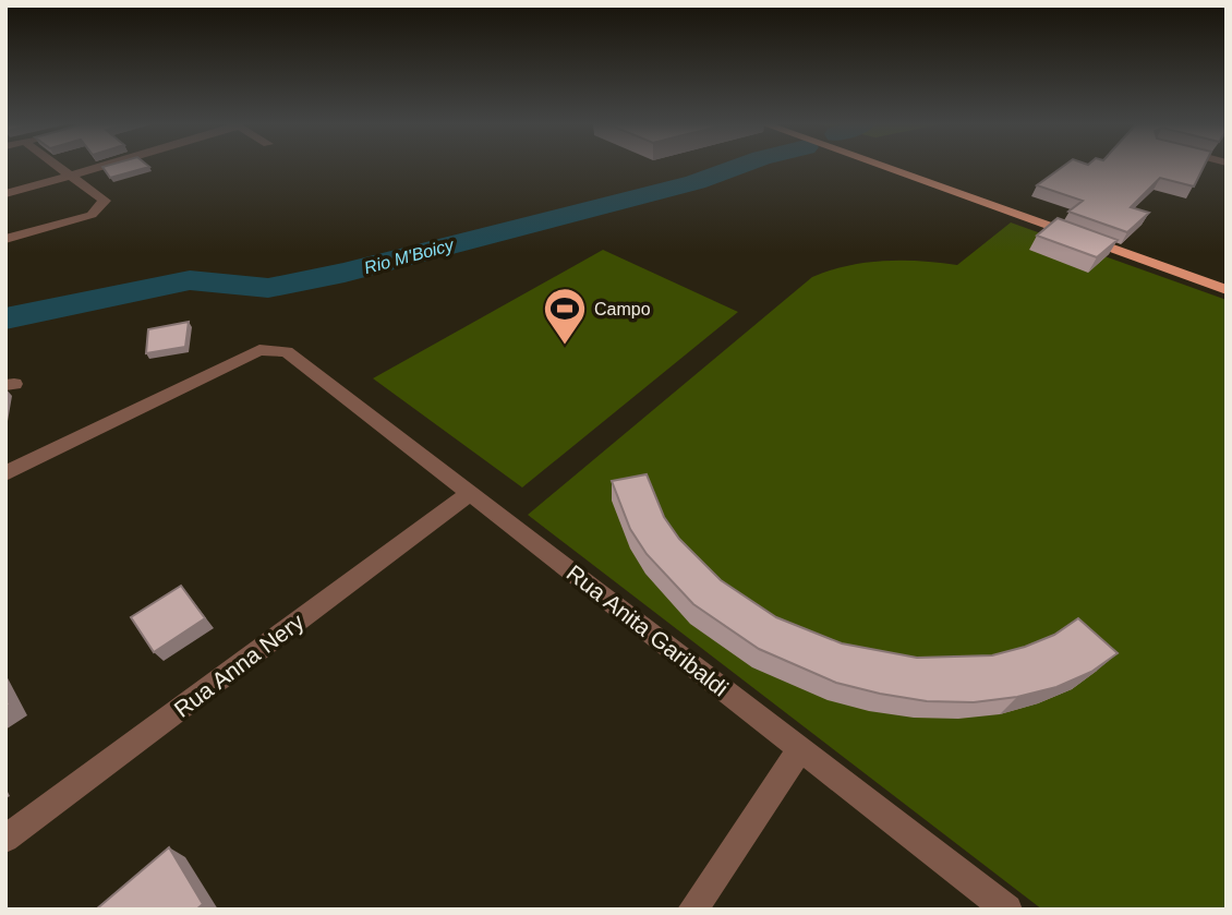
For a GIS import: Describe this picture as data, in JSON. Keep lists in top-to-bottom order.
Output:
{
  "streets": {
    "street": ["Rua Anita Garibaldi", "Rua Anna Nery"]
  },
  "crossings": [
    ["Rua Anita Garibaldi", "Rua Anna Nery"]
  ],
  "water": ["Rio M'Boicy"],
  "places": {
    "sports": ["Campo"]
  }
}
